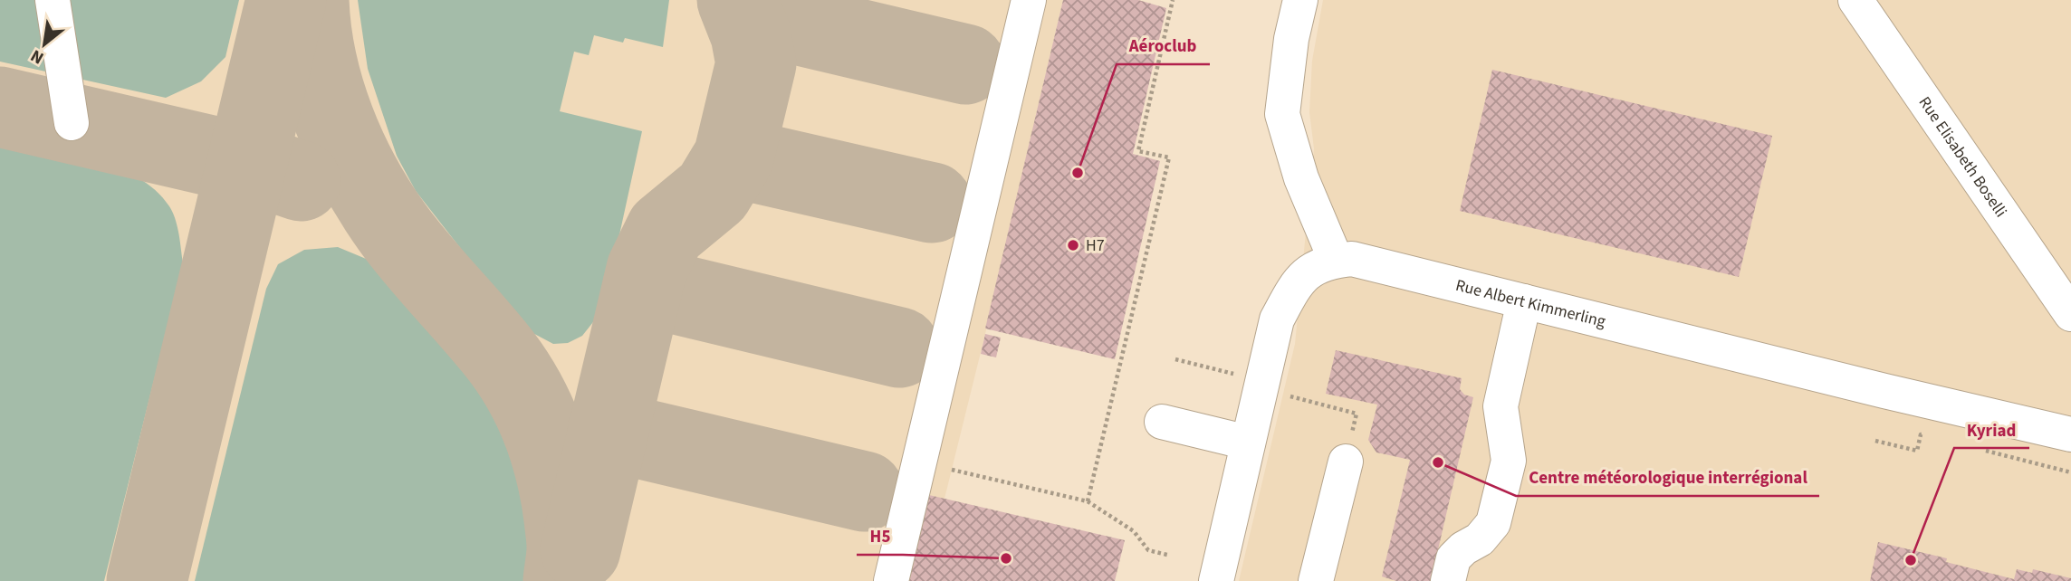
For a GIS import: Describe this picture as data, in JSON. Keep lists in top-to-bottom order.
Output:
{
  "streets": {
    "street": ["Rue Elisabeth Boselli", "Rue Albert Kimmerling"]
  },
  "places": [
    "Aéroclub",
    "H7",
    "Centre météorologique interrégional",
    "H5",
    "Kyriad"
  ],
  "north": "bottom left"
}
